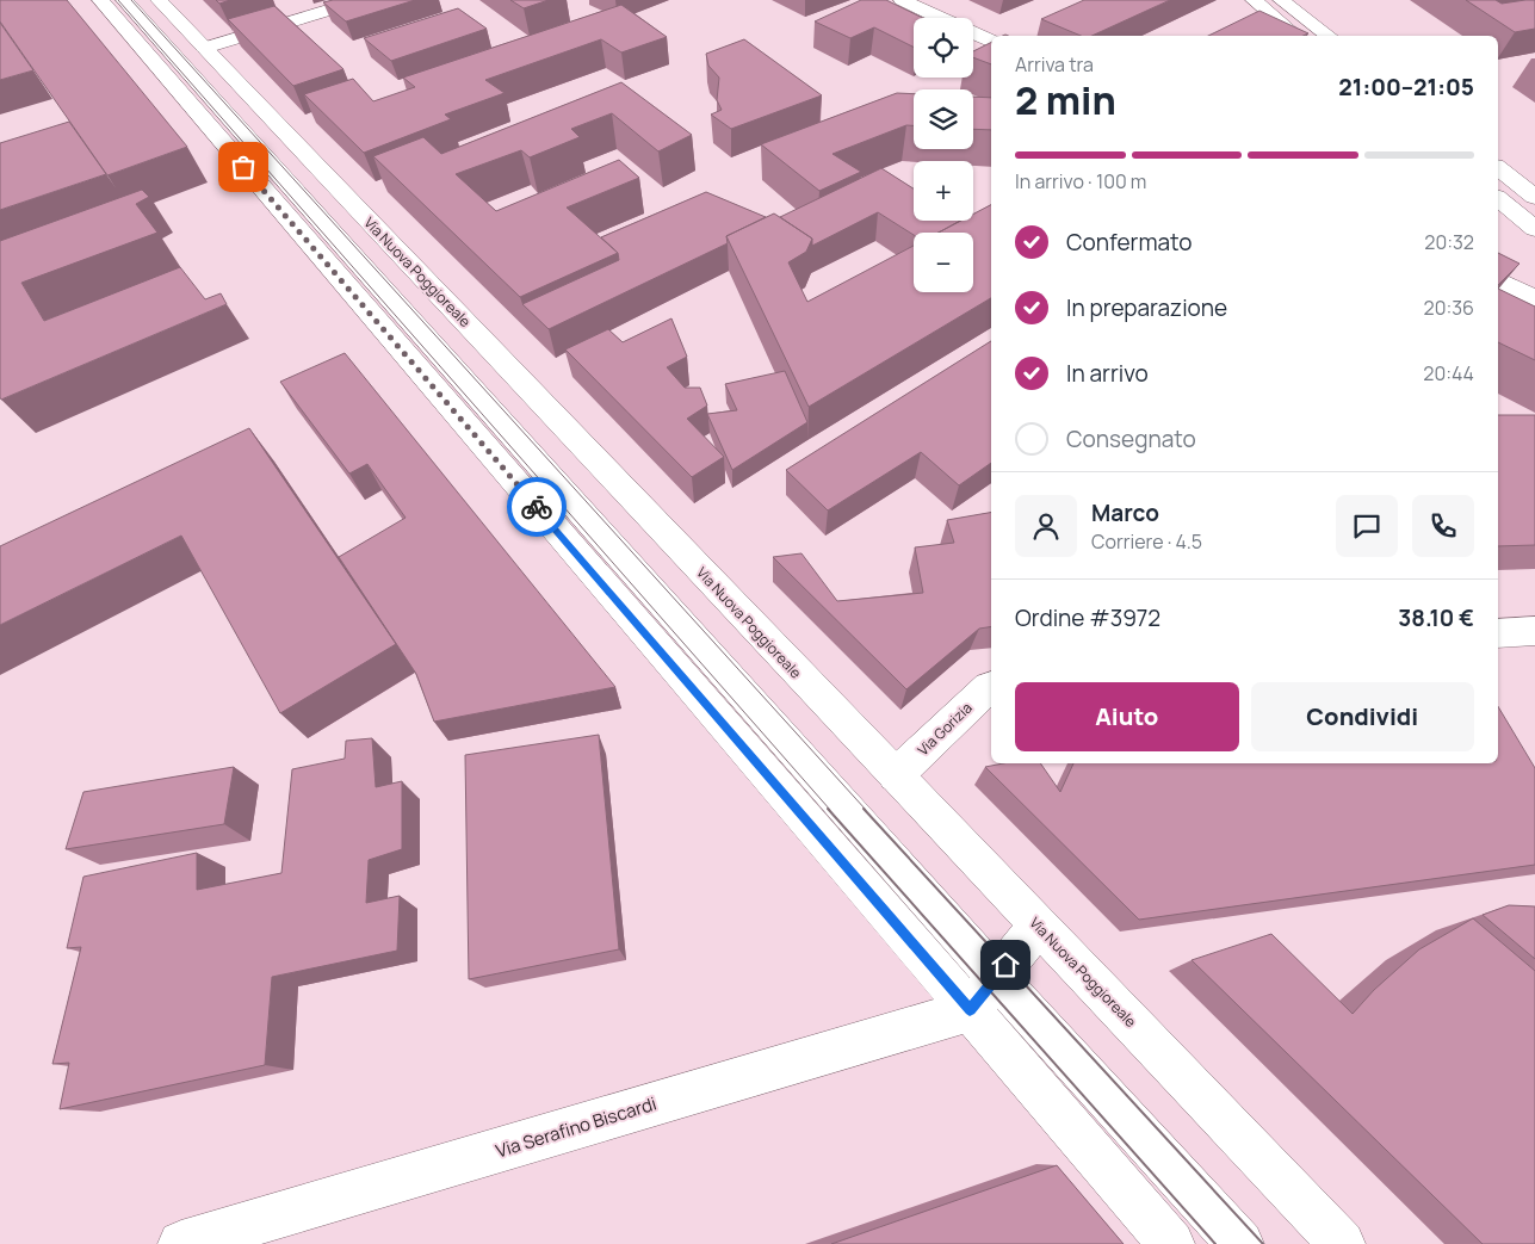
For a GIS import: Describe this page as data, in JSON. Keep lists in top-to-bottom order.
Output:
{
  "streets": {
    "main road": ["Via Nuova Poggioreale", "Via Gorizia", "Via Serafino Biscardi"]
  },
  "crossings": [
    ["Via Nuova Poggioreale", "Via Gorizia"]
  ],
  "page": {
    "map_buttons": ["+", "−"],
    "heading": ["2 min", "Arriva tra", "21:00–21:05"],
    "panel": [
      "Marco",
      "Corriere · 4.5",
      "Ordine #3972",
      "38.10 €"
    ],
    "bar": "In arrivo · 100 m",
    "list": [
      ["Confermato", "20:32"],
      ["In preparazione", "20:36"],
      ["In arrivo", "20:44"],
      "Consegnato"
    ],
    "buttons": ["Aiuto", "Condividi"]
  }
}
